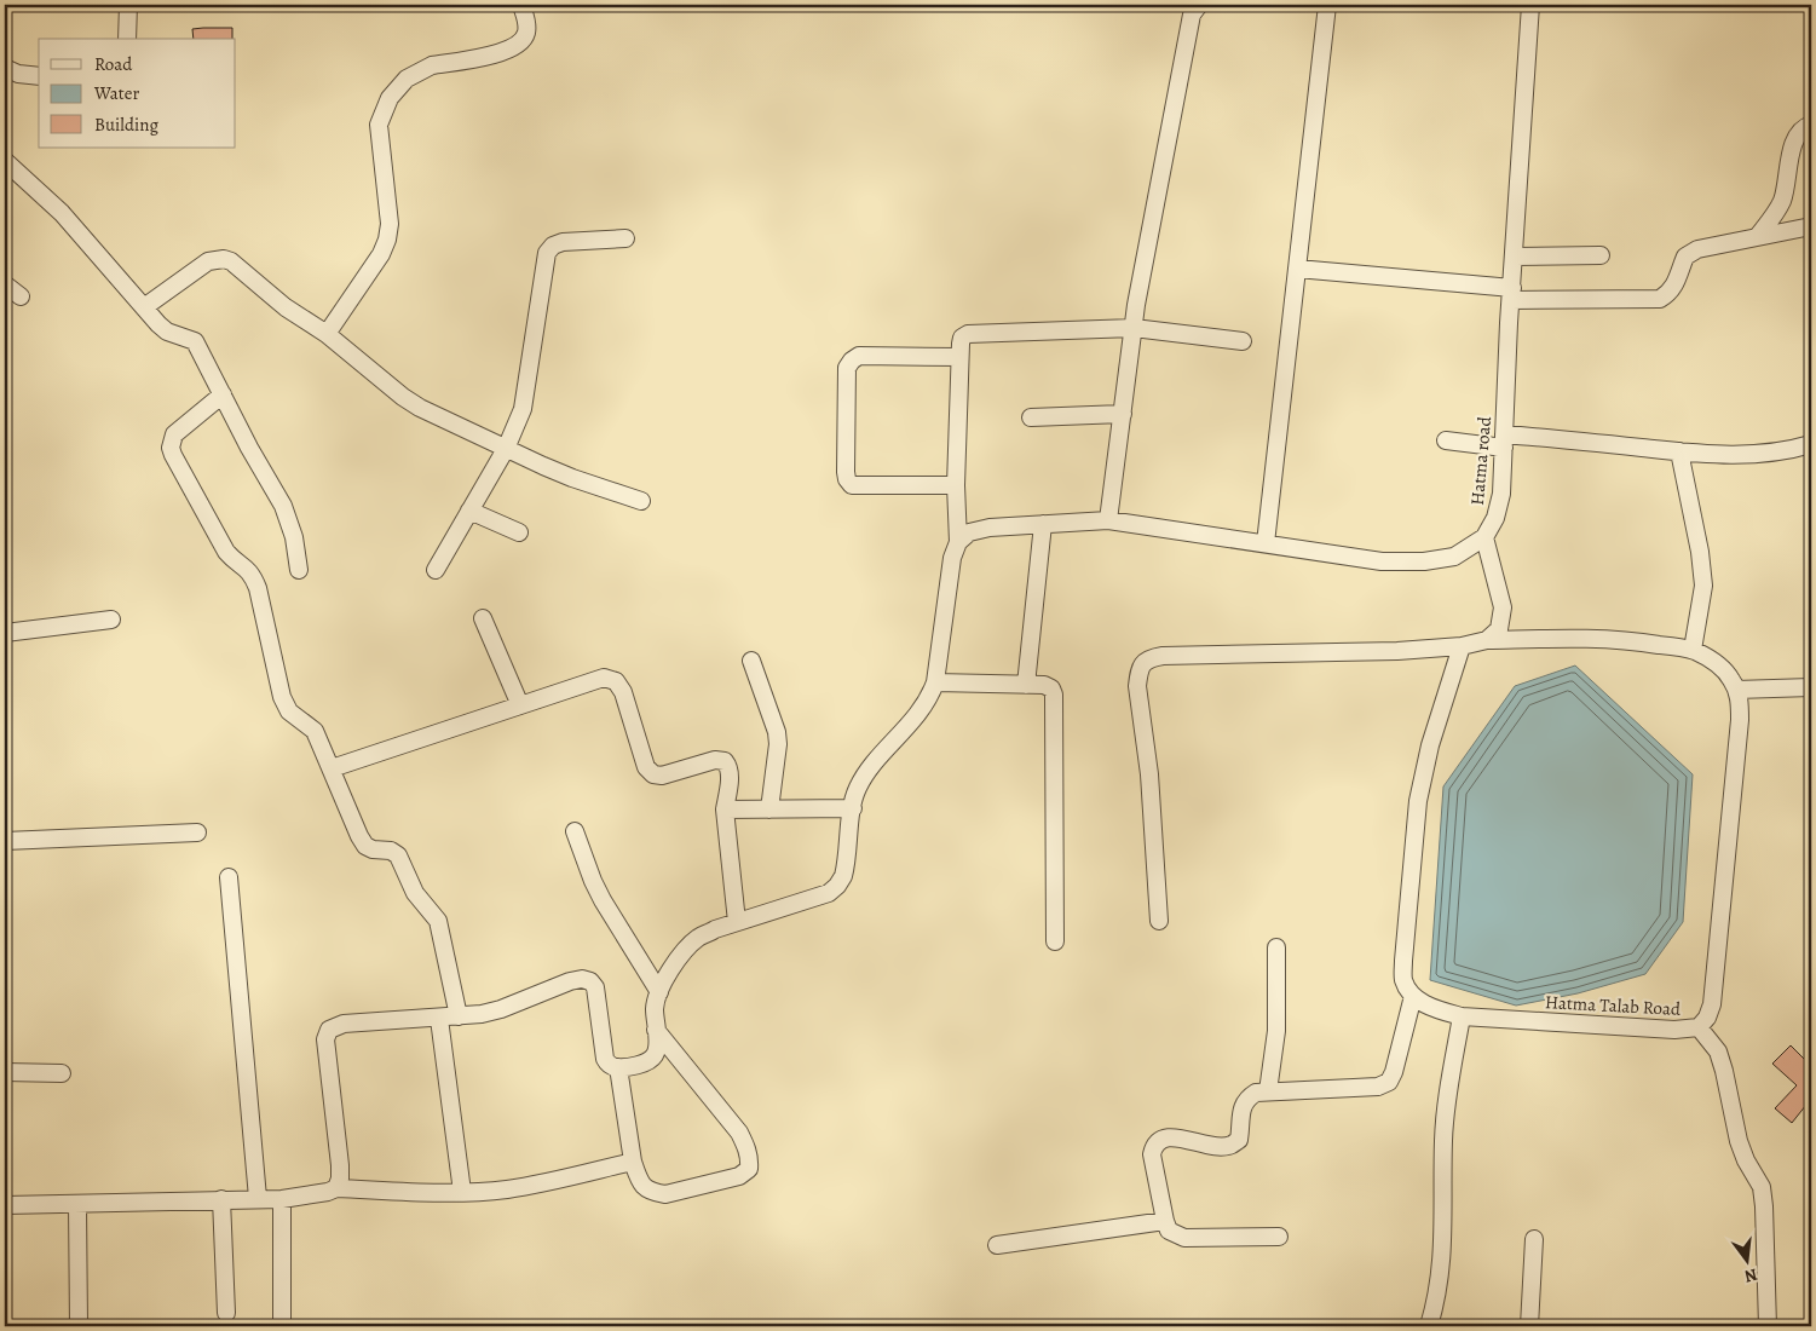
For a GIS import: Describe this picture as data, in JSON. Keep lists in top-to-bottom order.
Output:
{
  "streets": {
    "street": ["Hatma road", "Hatma Talab Road"]
  },
  "legend": ["Road", "Water", "Building"],
  "north": "bottom"
}
